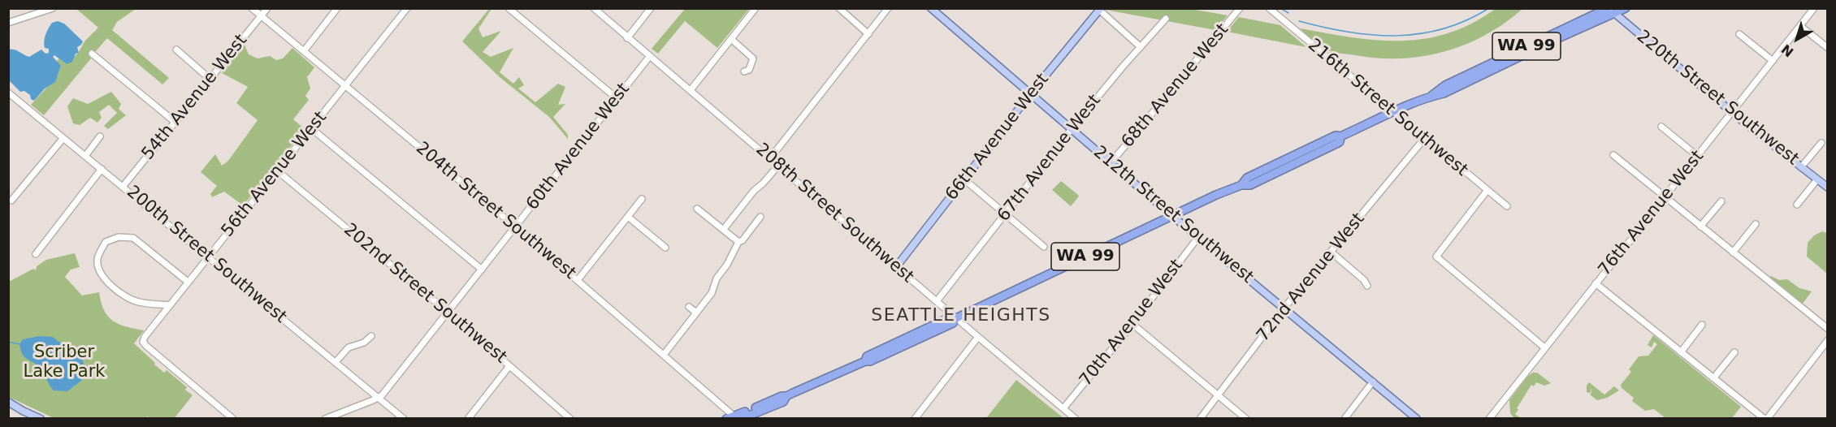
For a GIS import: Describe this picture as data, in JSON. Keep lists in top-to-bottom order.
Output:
{
  "streets": {
    "highway": ["WA 99"],
    "main road": ["220th Street Southwest", "66th Avenue West", "212th Street Southwest"],
    "street": [
      "68th Avenue West",
      "54th Avenue West",
      "216th Street Southwest",
      "60th Avenue West",
      "67th Avenue West",
      "56th Avenue West",
      "204th Street Southwest",
      "208th Street Southwest",
      "76th Avenue West",
      "200th Street Southwest",
      "72nd Avenue West",
      "202nd Street Southwest",
      "70th Avenue West"
    ]
  },
  "crossings": [
    ["WA 99", "220th Street Southwest"],
    ["WA 99", "216th Street Southwest"],
    ["WA 99", "204th Street Southwest"],
    ["WA 99", "208th Street Southwest"],
    ["WA 99", "212th Street Southwest"],
    ["68th Avenue West", "212th Street Southwest"],
    ["54th Avenue West", "204th Street Southwest"],
    ["54th Avenue West", "200th Street Southwest"],
    ["220th Street Southwest", "76th Avenue West"],
    ["216th Street Southwest", "72nd Avenue West"],
    ["66th Avenue West", "208th Street Southwest"],
    ["66th Avenue West", "212th Street Southwest"],
    ["60th Avenue West", "204th Street Southwest"],
    ["60th Avenue West", "208th Street Southwest"],
    ["60th Avenue West", "200th Street Southwest"],
    ["60th Avenue West", "202nd Street Southwest"],
    ["67th Avenue West", "208th Street Southwest"],
    ["67th Avenue West", "212th Street Southwest"],
    ["56th Avenue West", "204th Street Southwest"],
    ["56th Avenue West", "200th Street Southwest"],
    ["56th Avenue West", "202nd Street Southwest"],
    ["208th Street Southwest", "70th Avenue West"],
    ["212th Street Southwest", "72nd Avenue West"],
    ["212th Street Southwest", "70th Avenue West"]
  ],
  "districts": ["SEATTLE HEIGHTS"],
  "parks": ["Scriber Lake Park"],
  "north": "bottom left"
}
